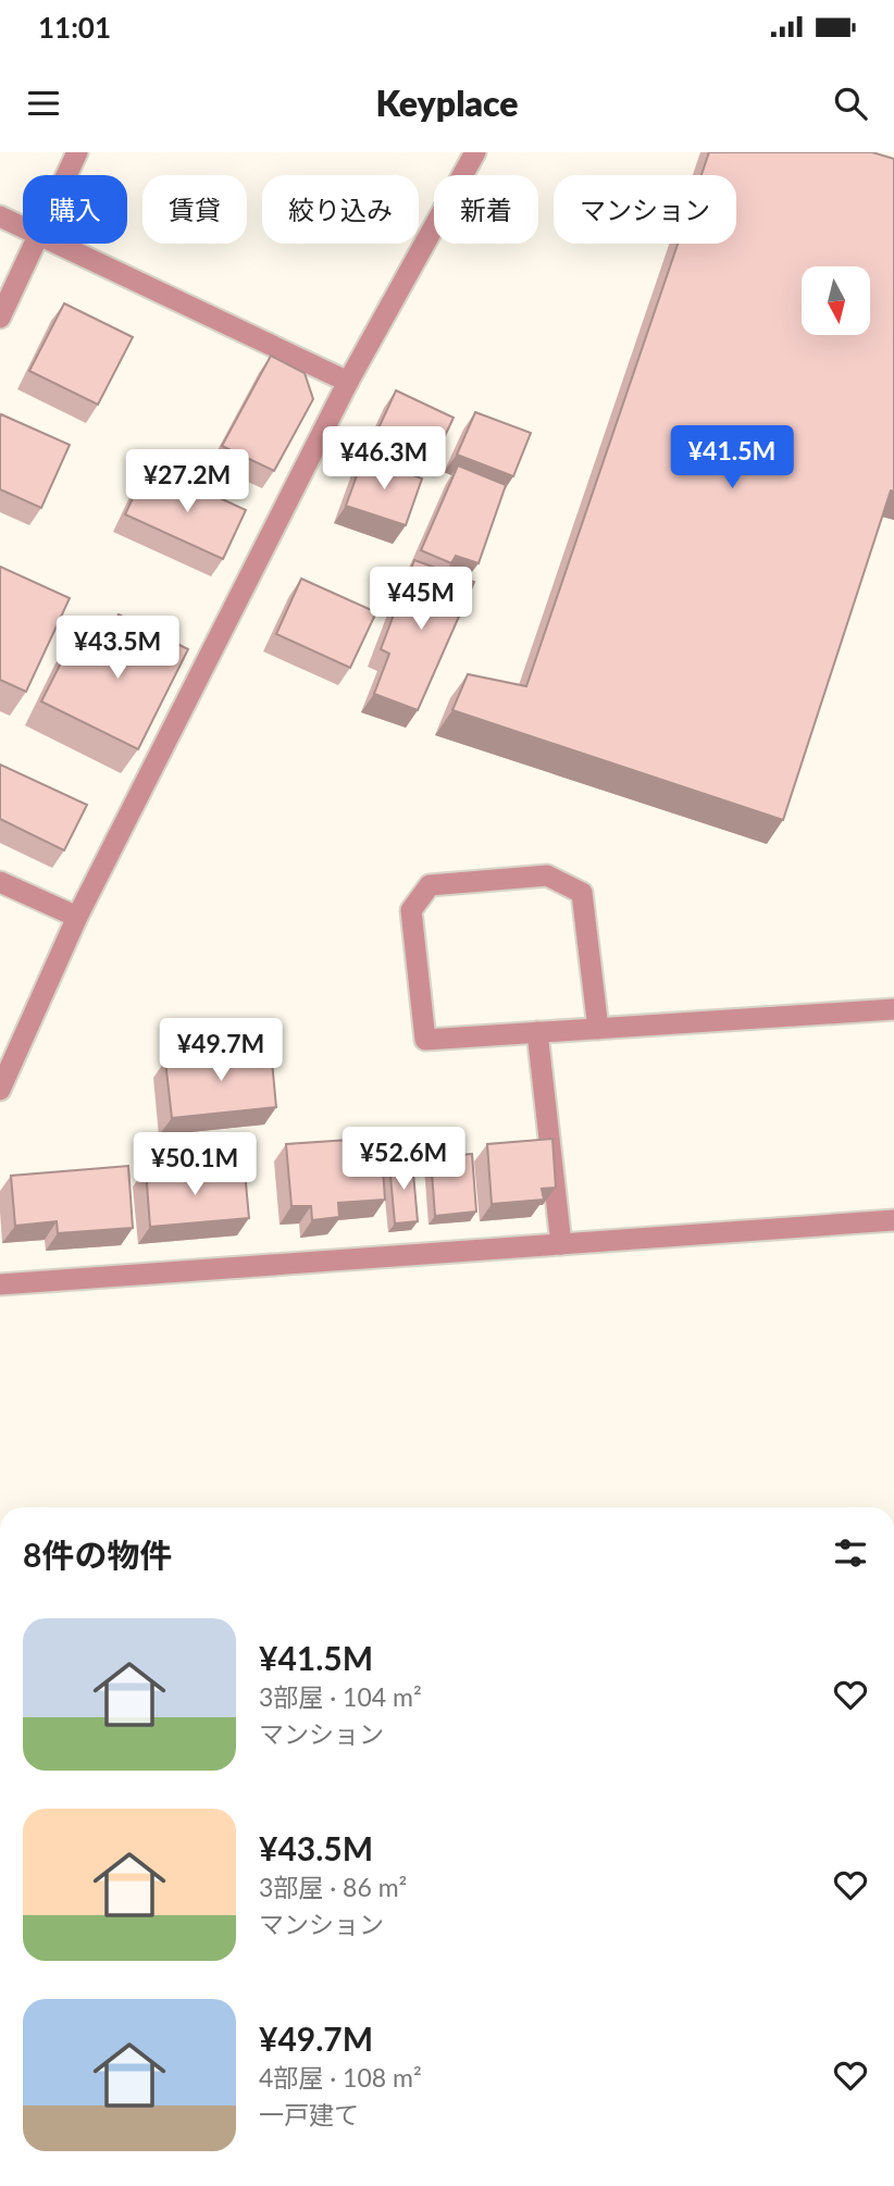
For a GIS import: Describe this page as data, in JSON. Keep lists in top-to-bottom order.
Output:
{
  "north": "bottom",
  "page": {
    "status": "11:01",
    "header": "Keyplace",
    "chip": [
      "購入",
      "賃貸",
      "絞り込み",
      "新着",
      "マンション"
    ],
    "price": [
      "¥41.5M",
      "¥46.3M",
      "¥27.2M",
      "¥45M",
      "¥43.5M",
      "¥49.7M",
      "¥52.6M",
      "¥50.1M"
    ],
    "heading": "8件の物件",
    "list": [
      {
        "name": "¥41.5M",
        "note": "3部屋 · 104 m² · マンション"
      },
      {
        "name": "¥43.5M",
        "note": "3部屋 · 86 m² · マンション"
      },
      {
        "name": "¥49.7M",
        "note": "4部屋 · 108 m² · 一戸建て"
      }
    ]
  }
}
